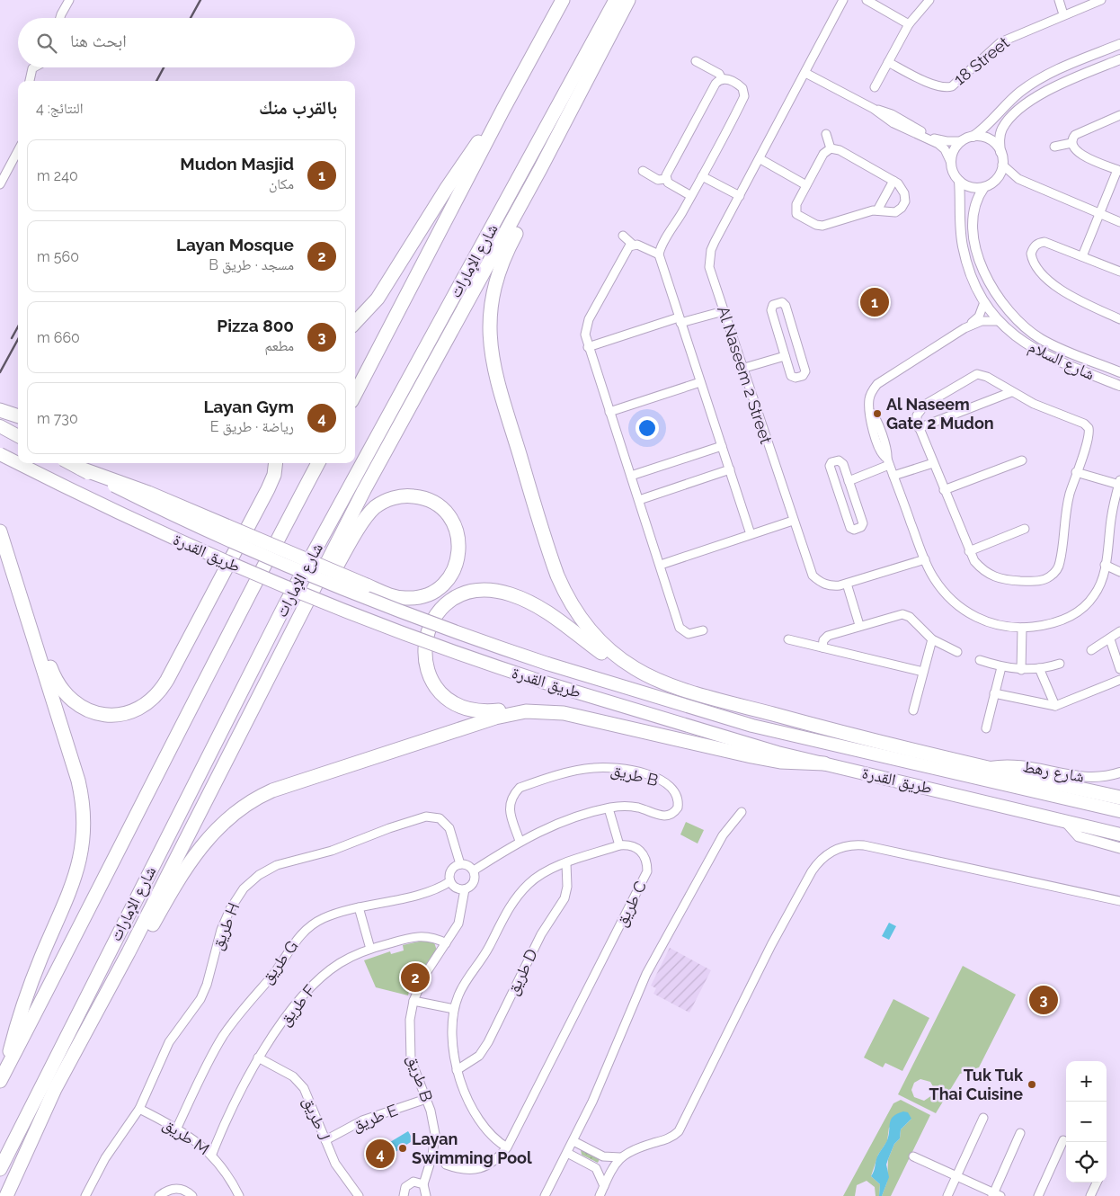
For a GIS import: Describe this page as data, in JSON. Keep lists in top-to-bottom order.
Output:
{
  "streets": {
    "highway": ["شارع الإمارات"],
    "main road": ["طريق القدرة"],
    "street": [
      "18 Street",
      "شارع السلام",
      "Al Naseem 2 Street",
      "شارع رهط",
      "طريق B",
      "طريق C",
      "طريق H",
      "طريق G",
      "طريق D",
      "طريق F",
      "طريق E",
      "طريق J",
      "طريق M"
    ]
  },
  "crossings": [
    ["طريق B", "طريق H"],
    ["طريق B", "طريق G"],
    ["طريق B", "طريق F"],
    ["طريق B", "طريق E"],
    ["طريق H", "طريق G"],
    ["طريق H", "طريق M"],
    ["طريق G", "طريق M"],
    ["طريق F", "طريق J"],
    ["طريق F", "طريق M"],
    ["طريق E", "طريق J"]
  ],
  "places": ["Al Naseem Gate 2 Mudon", "Tuk Tuk Thai Cuisine", "Layan Swimming Pool"],
  "page": {
    "search": "ابحث هنا",
    "heading": ["بالقرب منك", "النتائج: 4"],
    "list": [
      {
        "mark": "1",
        "name": "Mudon Masjid",
        "note": "مكان",
        "value": "240 m"
      },
      {
        "mark": "2",
        "name": "Layan Mosque",
        "note": "مسجد · طريق B",
        "value": "560 m"
      },
      {
        "mark": "3",
        "name": "800 Pizza",
        "note": "مطعم",
        "value": "660 m"
      },
      {
        "mark": "4",
        "name": "Layan Gym",
        "note": "رياضة · طريق E",
        "value": "730 m"
      }
    ],
    "pins": [
      "1",
      "2",
      "3",
      "4"
    ],
    "map_buttons": ["+", "−"]
  }
}
